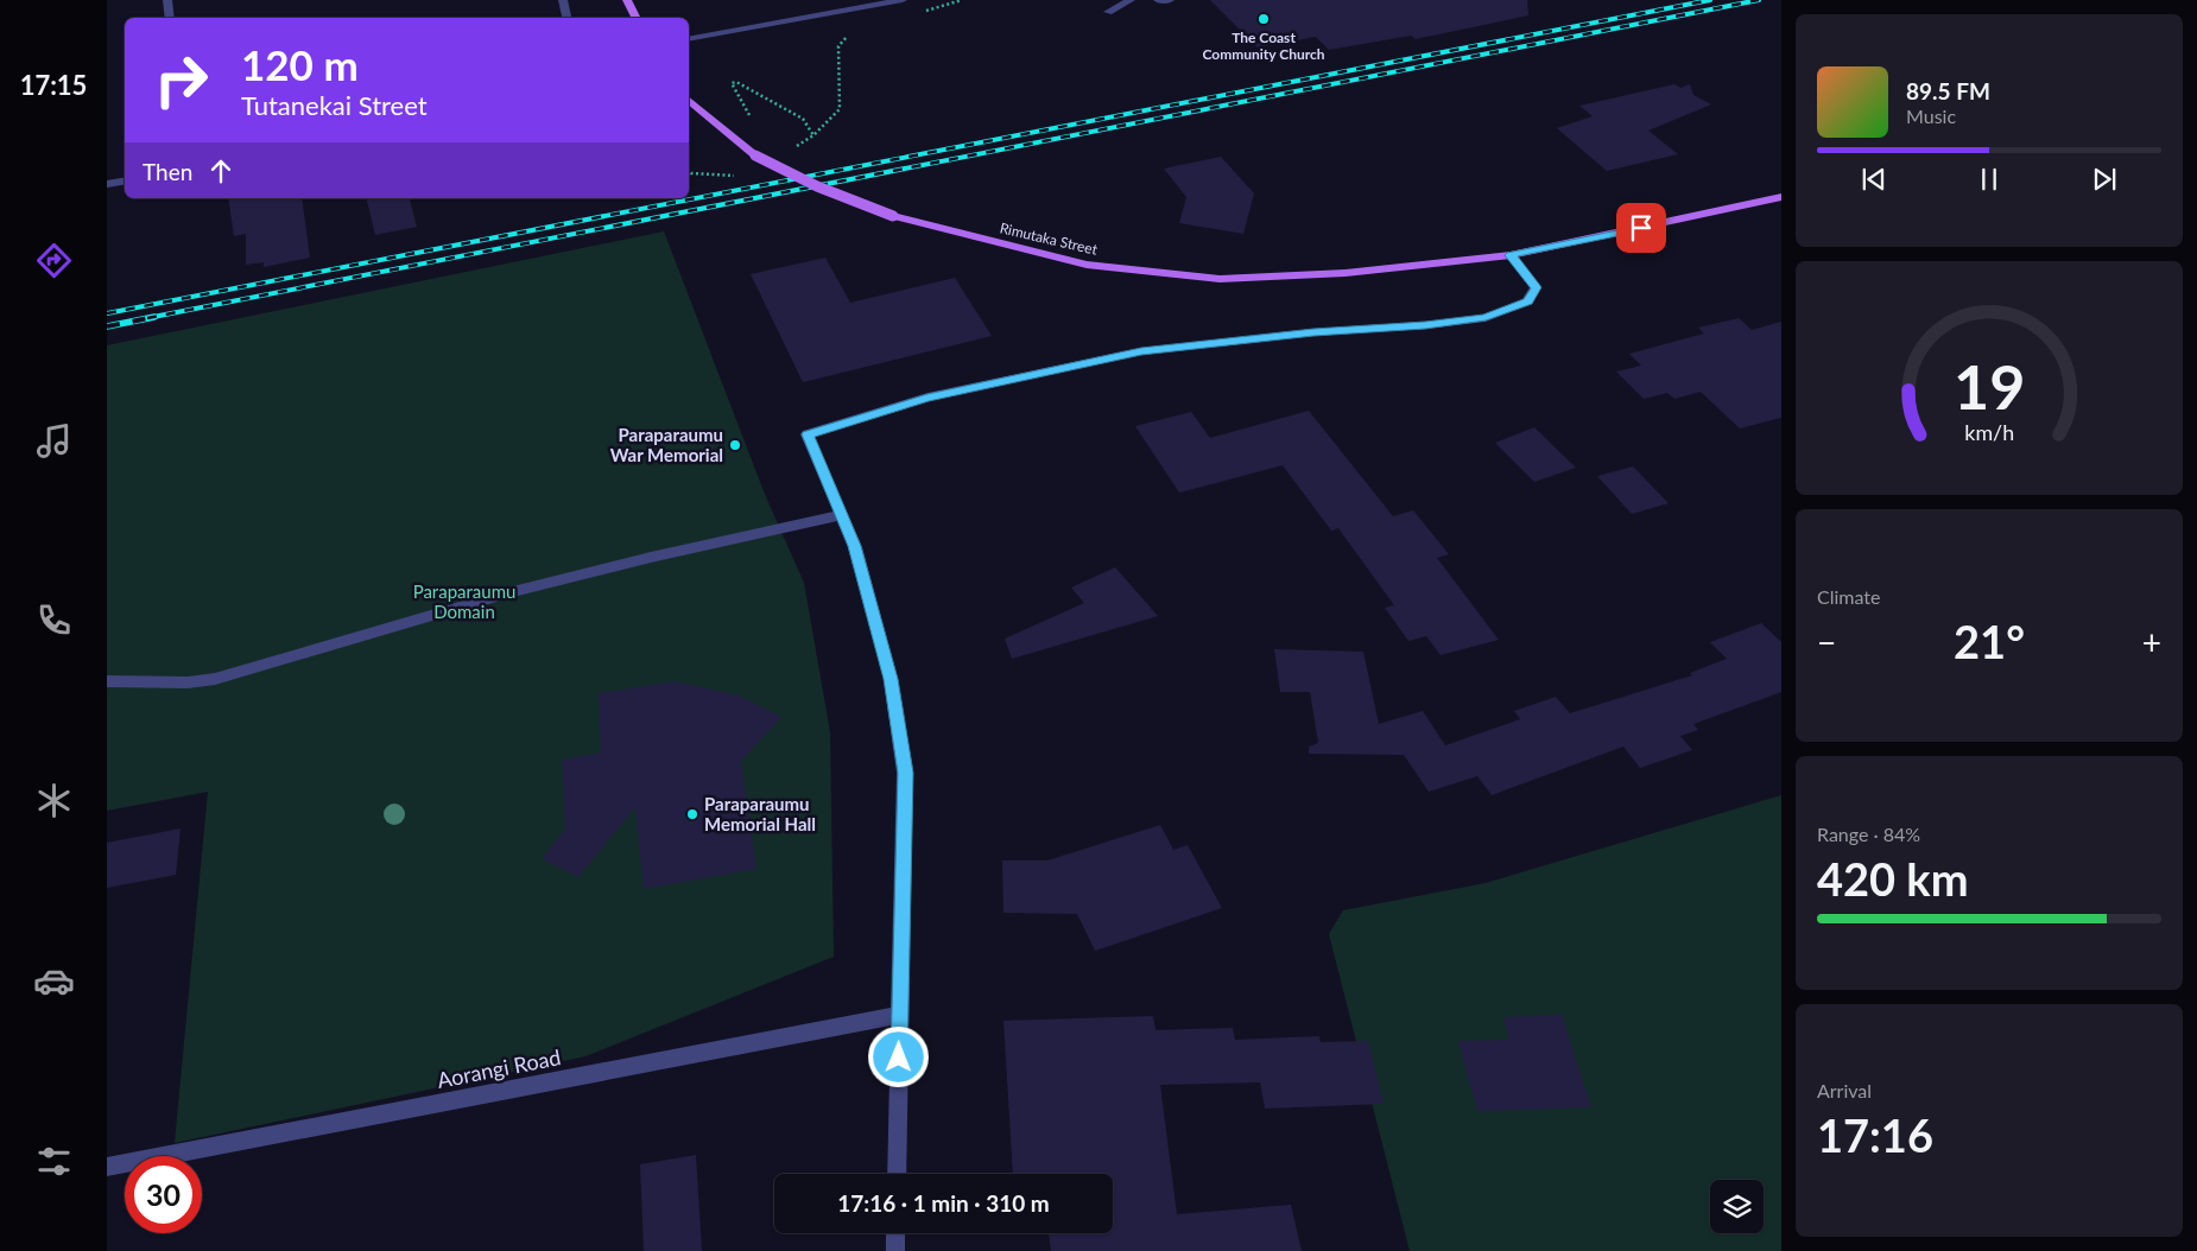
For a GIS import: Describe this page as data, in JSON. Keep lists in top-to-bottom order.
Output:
{
  "streets": {
    "main road": ["Rimutaka Street"],
    "street": ["Aorangi Road"]
  },
  "parks": ["Paraparaumu Domain"],
  "places": ["The Coast Community Church", "Paraparaumu War Memorial", "Paraparaumu Memorial Hall"],
  "page": {
    "tabs": "17:15",
    "turn": ["120 m", "Tutanekai Street"],
    "song": ["89.5 FM", "Music"],
    "then": "Then",
    "tile": [
      "Climate",
      ["Range · 84%", "420 km"],
      ["Arrival", "17:16"]
    ],
    "heat": ["−", "21°", "+"],
    "limit": "30",
    "trip": "17:16 · 1 min · 310 m",
    "gauge": ["19", "km/h"]
  }
}
